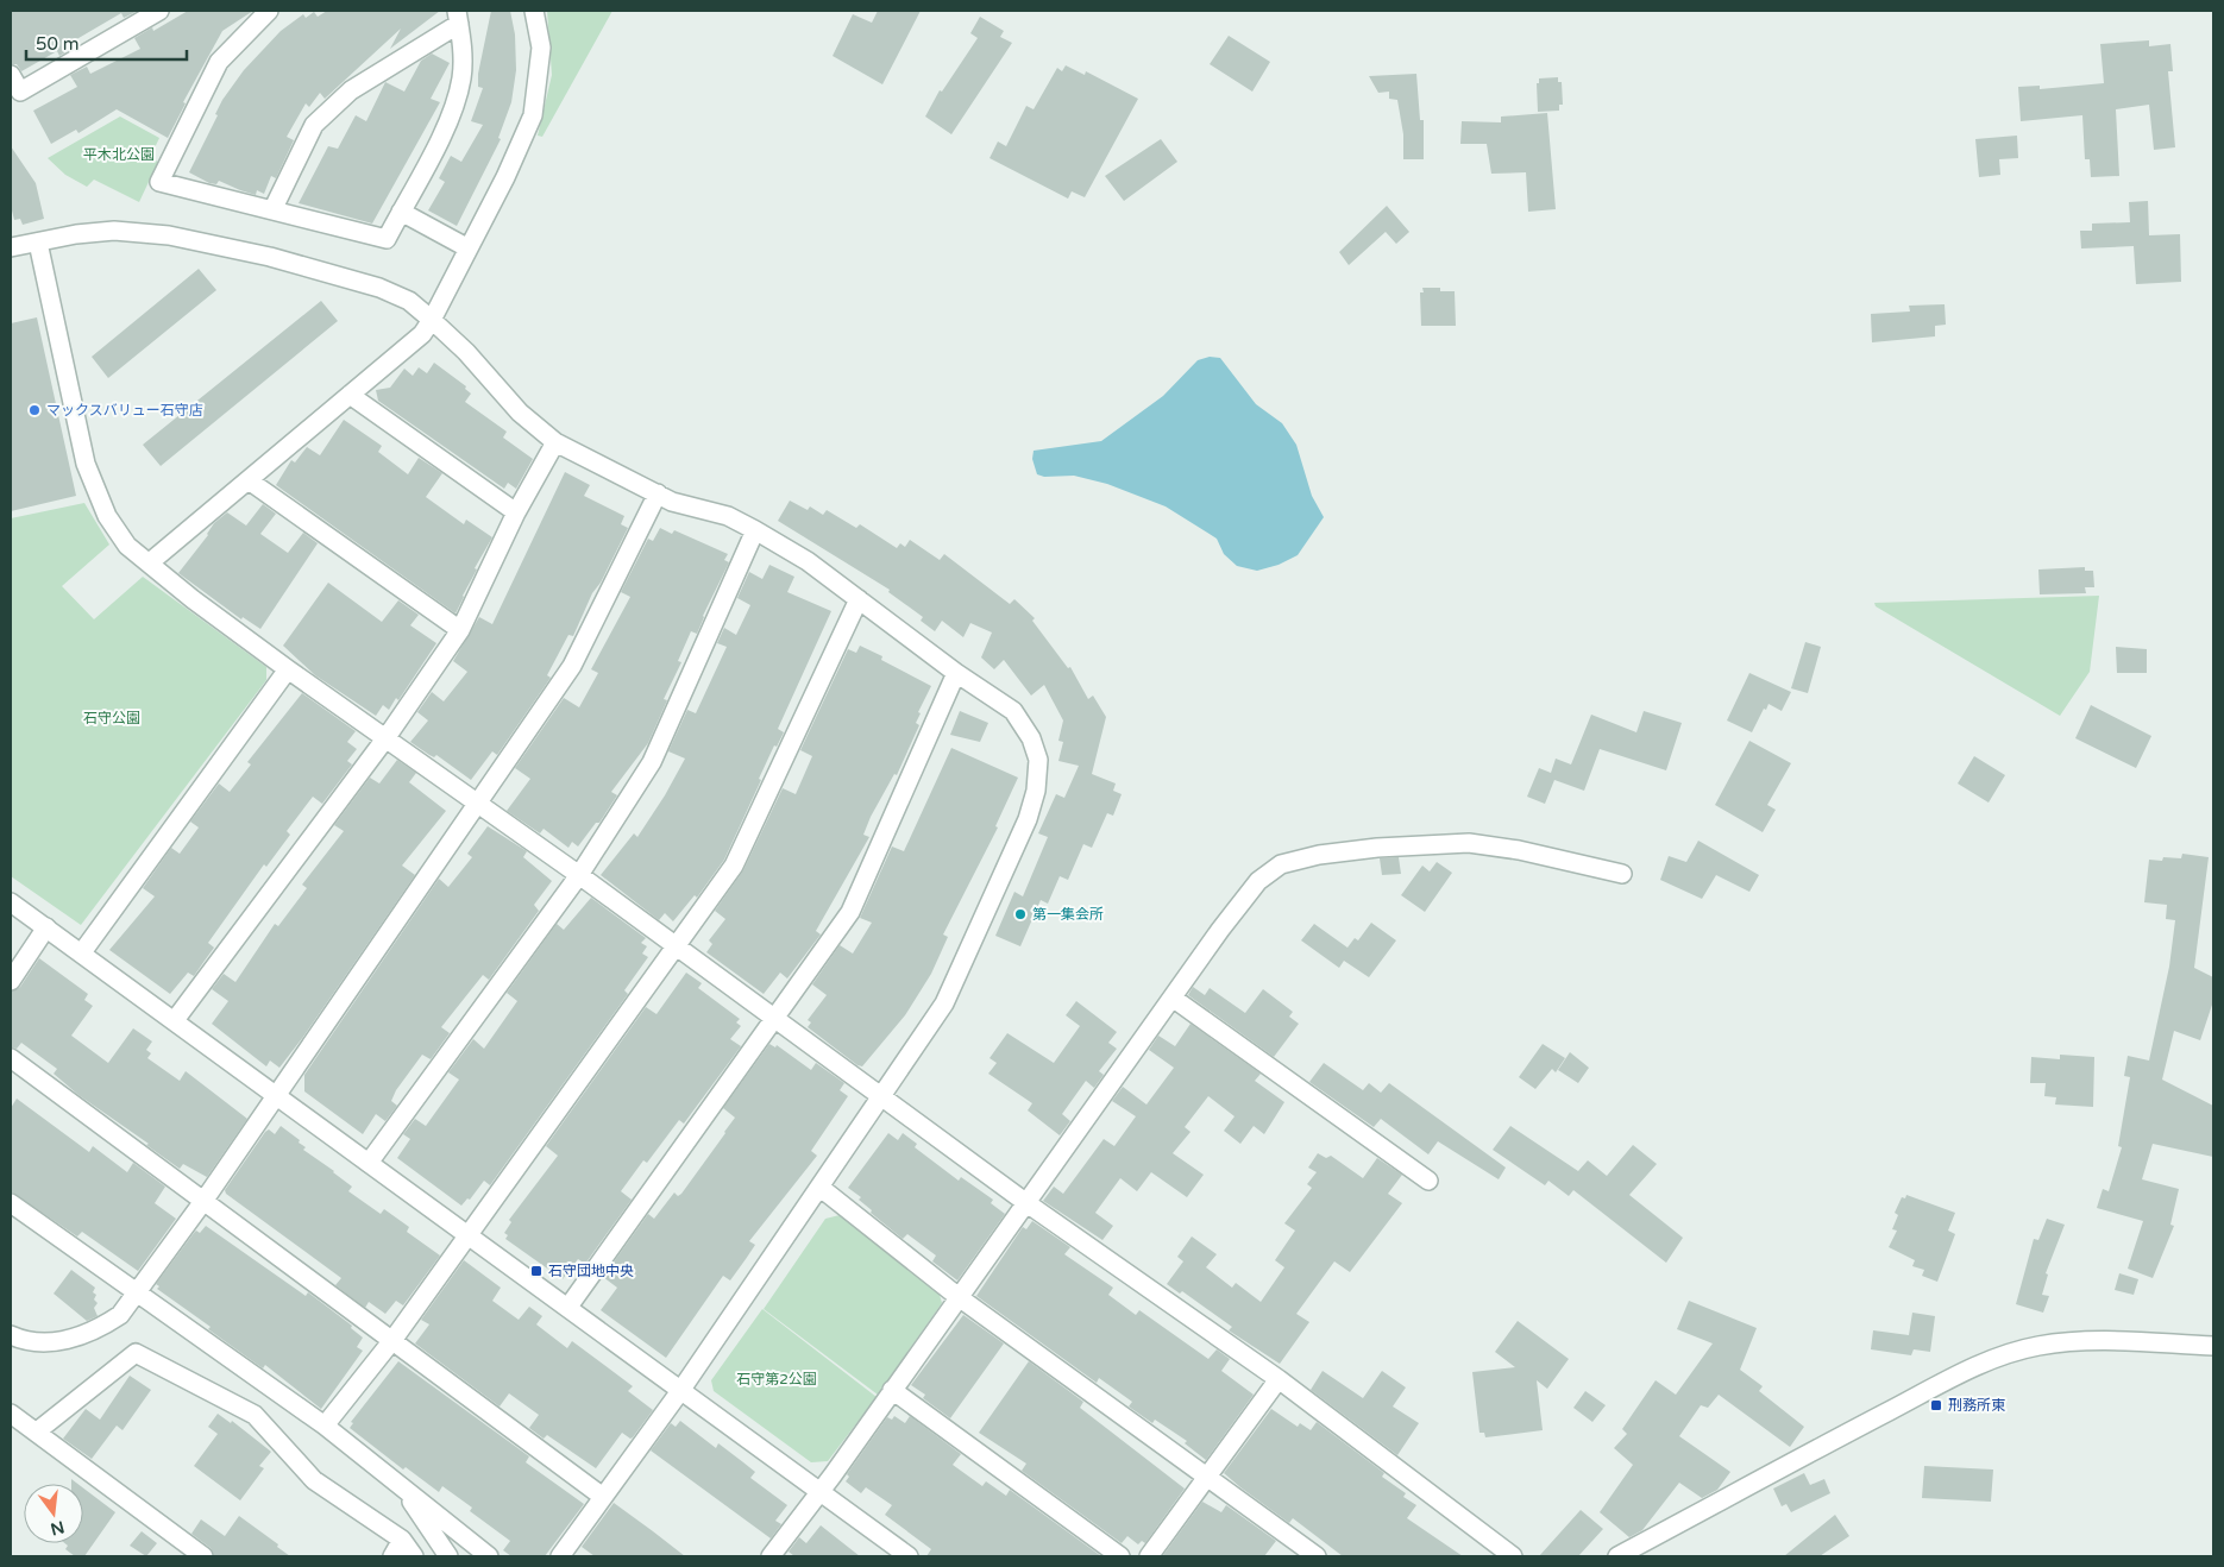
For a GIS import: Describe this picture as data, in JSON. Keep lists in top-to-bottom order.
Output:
{
  "parks": ["平木北公園", "石守公園", "石守第2公園"],
  "places": {
    "other": ["マックスバリュー石守店", "第一集会所"],
    "transit": ["石守団地中央", "刑務所東"]
  },
  "scale_bar": "50 m",
  "north": "bottom"
}
